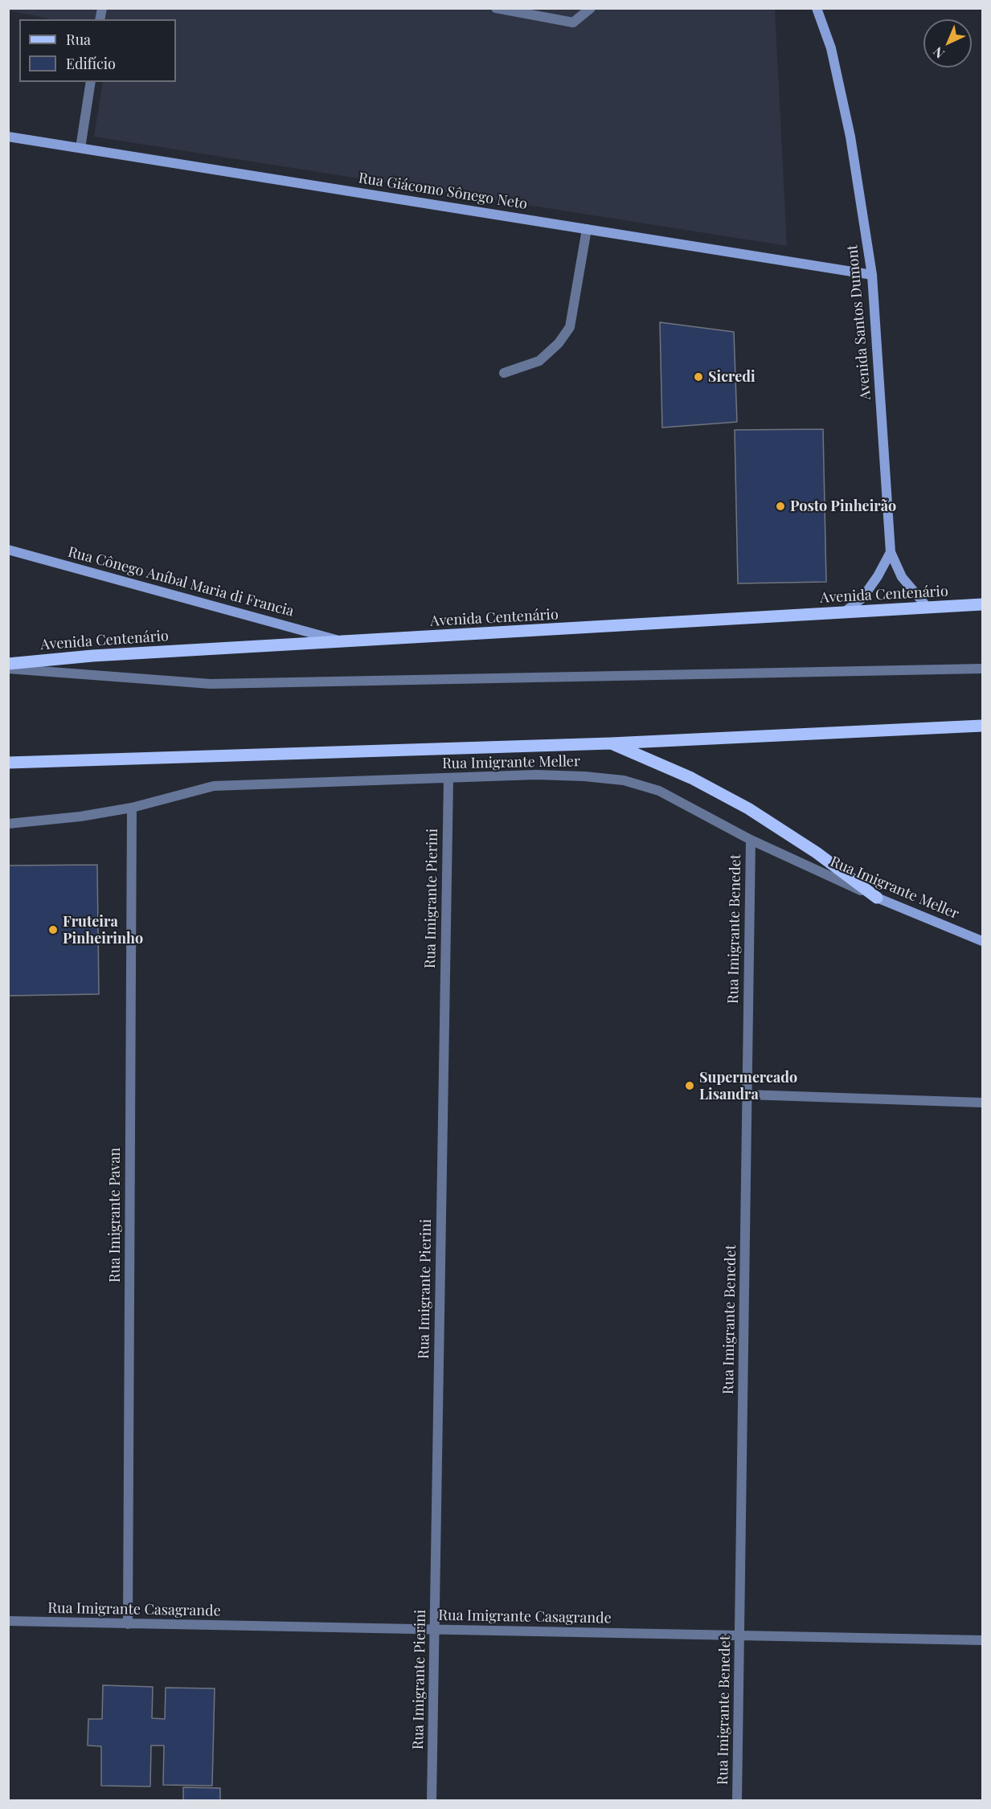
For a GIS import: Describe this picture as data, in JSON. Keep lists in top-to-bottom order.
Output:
{
  "streets": {
    "main road": [
      "Rua Giácomo Sônego Neto",
      "Avenida Santos Dumont",
      "Rua Cônego Aníbal Maria di Francia",
      "Avenida Centenário",
      "Rua Imigrante Meller"
    ],
    "street": [
      "Rua Imigrante Pierini",
      "Rua Imigrante Benedet",
      "Rua Imigrante Pavan",
      "Rua Imigrante Casagrande"
    ]
  },
  "crossings": [
    ["Rua Giácomo Sônego Neto", "Avenida Santos Dumont"],
    ["Avenida Santos Dumont", "Avenida Centenário"],
    ["Rua Cônego Aníbal Maria di Francia", "Avenida Centenário"],
    ["Rua Imigrante Meller", "Rua Imigrante Pierini"],
    ["Rua Imigrante Meller", "Rua Imigrante Benedet"],
    ["Rua Imigrante Meller", "Rua Imigrante Pavan"],
    ["Rua Imigrante Pierini", "Rua Imigrante Casagrande"],
    ["Rua Imigrante Benedet", "Rua Imigrante Casagrande"],
    ["Rua Imigrante Pavan", "Rua Imigrante Casagrande"]
  ],
  "places": [
    "Sicredi",
    "Posto Pinheirão",
    "Fruteira Pinheirinho",
    "Supermercado Lisandra"
  ],
  "legend": ["Rua", "Edifício"],
  "north": "bottom left"
}
